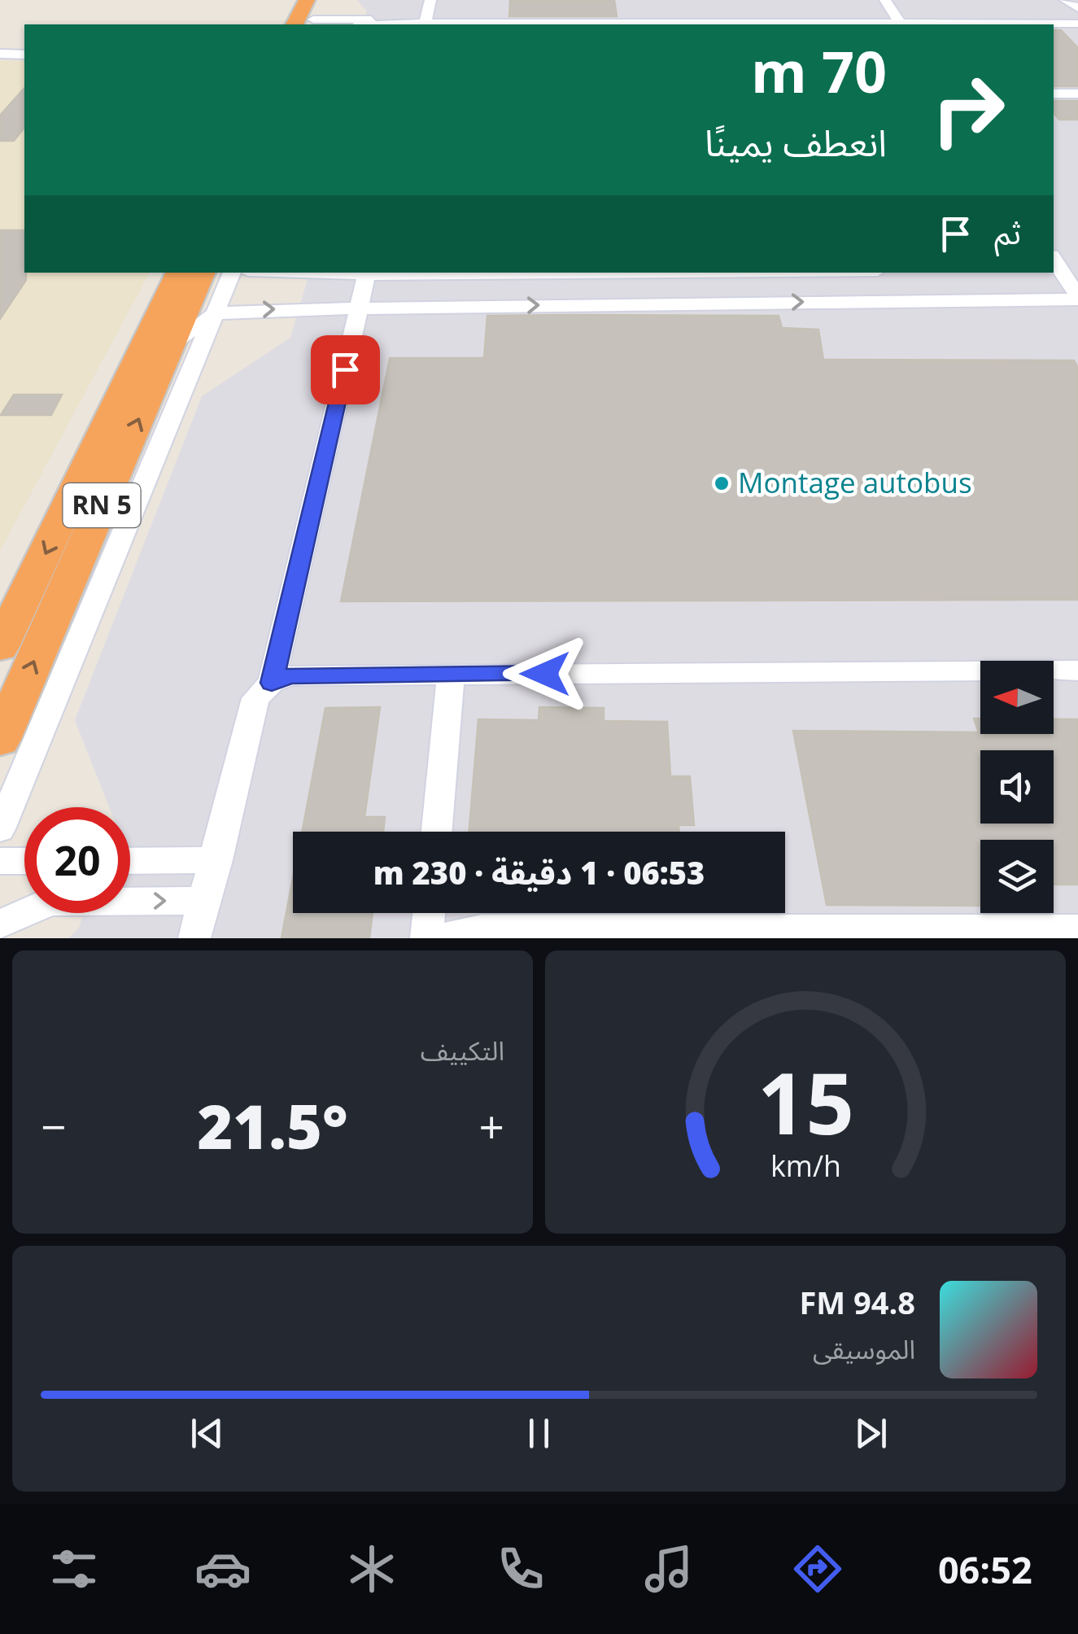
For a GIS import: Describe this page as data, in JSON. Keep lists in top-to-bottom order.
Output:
{
  "streets": {
    "highway": ["RN 5"]
  },
  "places": ["Montage autobus"],
  "north": "left",
  "page": {
    "turn": ["70 m", "انعطف يمينًا"],
    "then": "ثم",
    "limit": "20",
    "trip": "06:53 · 1 دقيقة · 230 m",
    "tile": "التكييف",
    "heat": ["−", "21.5°", "+"],
    "song": ["94.8 FM", "الموسيقى"],
    "tabs": "06:52",
    "gauge": ["15", "km/h"]
  }
}
